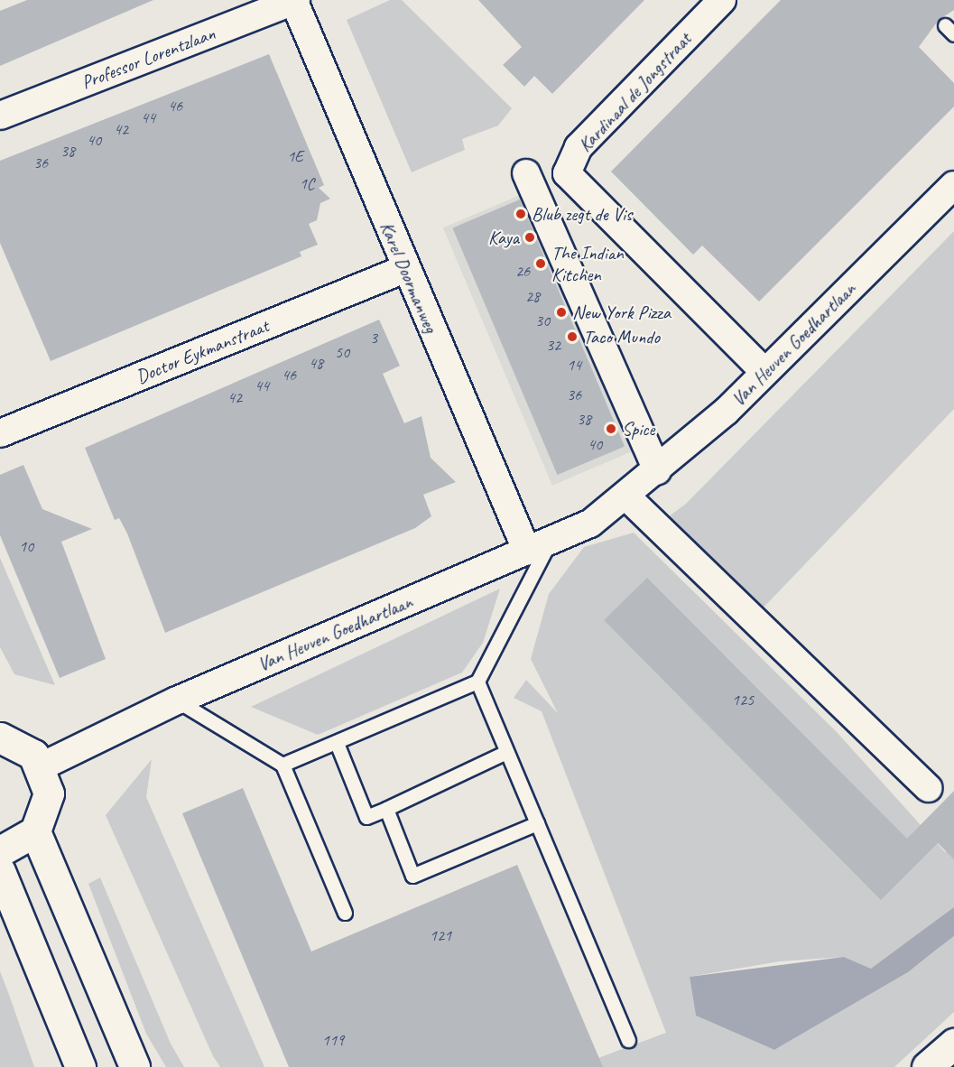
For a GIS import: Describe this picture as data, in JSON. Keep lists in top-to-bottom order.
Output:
{
  "streets": {
    "street": [
      "Professor Lorentzlaan",
      "Kardinaal de Jongstraat",
      "Karel Doormanweg",
      "Van Heuven Goedhartlaan",
      "Doctor Eykmanstraat"
    ]
  },
  "crossings": [
    ["Professor Lorentzlaan", "Karel Doormanweg"],
    ["Kardinaal de Jongstraat", "Van Heuven Goedhartlaan"],
    ["Karel Doormanweg", "Van Heuven Goedhartlaan"],
    ["Karel Doormanweg", "Doctor Eykmanstraat"]
  ],
  "places": [
    "Blub zegt de Vis",
    "Kaya",
    "The Indian Kitchen",
    "New York Pizza",
    "Taco Mundo",
    "Spice"
  ],
  "house_numbers": [
    "46",
    "44",
    "42",
    "40",
    "38",
    "1E",
    "36",
    "1C",
    "26",
    "28",
    "30",
    "3",
    "32",
    "50",
    "48",
    "14",
    "46",
    "44",
    "36",
    "42",
    "38",
    "40",
    "10",
    "125",
    "121",
    "119"
  ]
}
